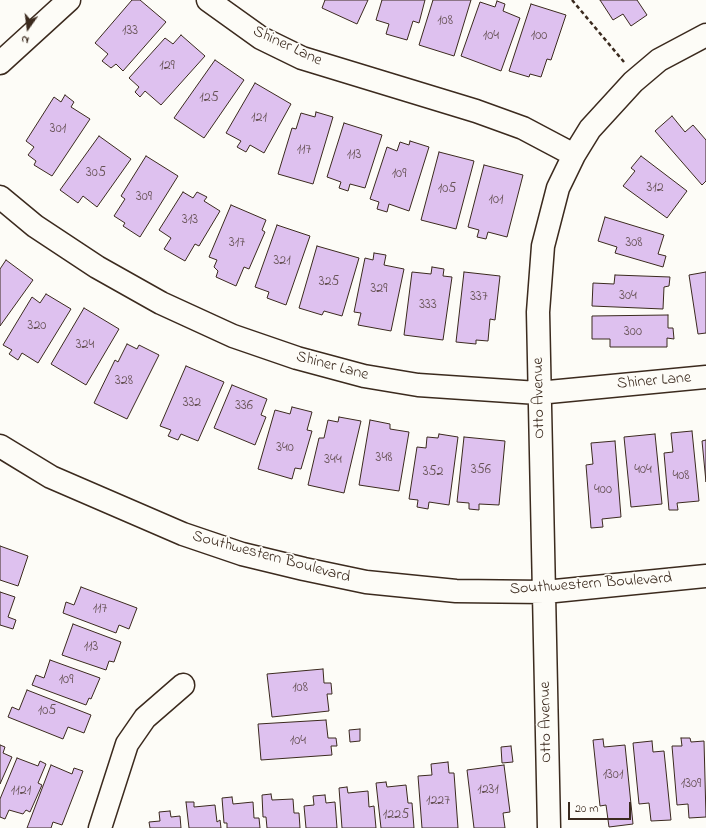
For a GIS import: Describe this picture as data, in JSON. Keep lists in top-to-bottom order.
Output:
{
  "streets": {
    "street": ["Shiner Lane", "Otto Avenue", "Southwestern Boulevard"]
  },
  "crossings": [
    ["Shiner Lane", "Otto Avenue"],
    ["Otto Avenue", "Southwestern Boulevard"]
  ],
  "house_numbers": [
    "108",
    "133",
    "104",
    "100",
    "129",
    "125",
    "121",
    "301",
    "117",
    "113",
    "305",
    "109",
    "312",
    "105",
    "309",
    "101",
    "313",
    "317",
    "308",
    "321",
    "325",
    "329",
    "304",
    "337",
    "333",
    "320",
    "300",
    "324",
    "328",
    "332",
    "336",
    "340",
    "348",
    "344",
    "356",
    "404",
    "352",
    "408",
    "400",
    "117",
    "113",
    "109",
    "108",
    "105",
    "104",
    "1301",
    "1309",
    "1231",
    "1121",
    "1227",
    "1225"
  ],
  "scale_bar": "20 m",
  "north": "bottom"
}
